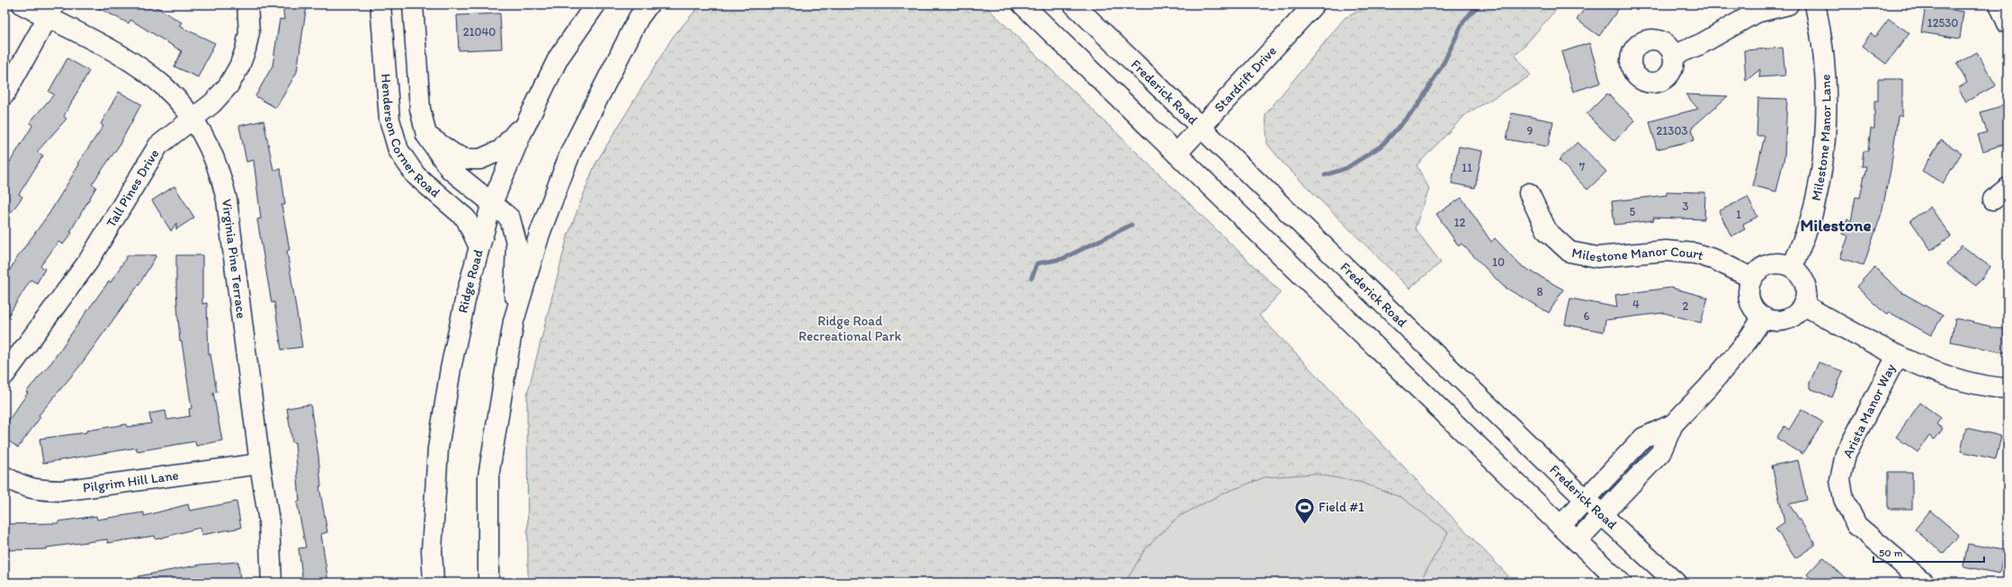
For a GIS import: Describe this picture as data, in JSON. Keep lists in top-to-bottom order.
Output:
{
  "streets": {
    "main road": [
      "Stardrift Drive",
      "Frederick Road",
      "Henderson Corner Road",
      "Milestone Manor Lane",
      "Tall Pines Drive",
      "Milestone Manor Court",
      "Virginia Pine Terrace",
      "Ridge Road",
      "Arista Manor Way",
      "Pilgrim Hill Lane"
    ]
  },
  "crossings": [
    ["Stardrift Drive", "Frederick Road"],
    ["Henderson Corner Road", "Ridge Road"],
    ["Milestone Manor Lane", "Milestone Manor Court"],
    ["Tall Pines Drive", "Virginia Pine Terrace"],
    ["Virginia Pine Terrace", "Pilgrim Hill Lane"]
  ],
  "districts": ["Milestone"],
  "parks": ["Ridge Road Recreational Park"],
  "places": {
    "sports": ["Field #1"]
  },
  "house_numbers": [
    "12530",
    "21040",
    "9",
    "21303",
    "7",
    "11",
    "3",
    "5",
    "1",
    "12",
    "10",
    "8",
    "4",
    "2",
    "6"
  ],
  "scale_bar": "50 m"
}
